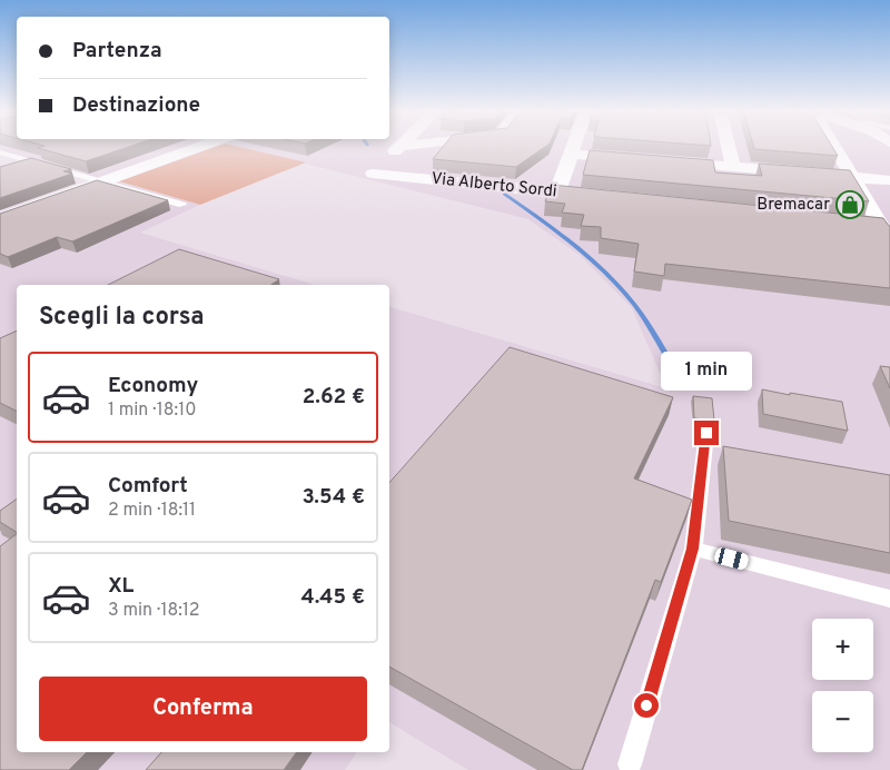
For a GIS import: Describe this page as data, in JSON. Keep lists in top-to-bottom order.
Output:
{
  "streets": {
    "street": ["Via Alberto Sordi"]
  },
  "places": {
    "shop": ["Bremacar"]
  },
  "page": {
    "banner": ["Partenza", "Destinazione"],
    "heading": "Scegli la corsa",
    "bubble": "1 min",
    "list": [
      {
        "name": "Economy",
        "note": "1 min · 18:10",
        "value": "2.62 €"
      },
      {
        "name": "Comfort",
        "note": "2 min · 18:11",
        "value": "3.54 €"
      },
      {
        "name": "XL",
        "note": "3 min · 18:12",
        "value": "4.45 €"
      }
    ],
    "map_buttons": ["+", "−"],
    "buttons": "Conferma"
  }
}
